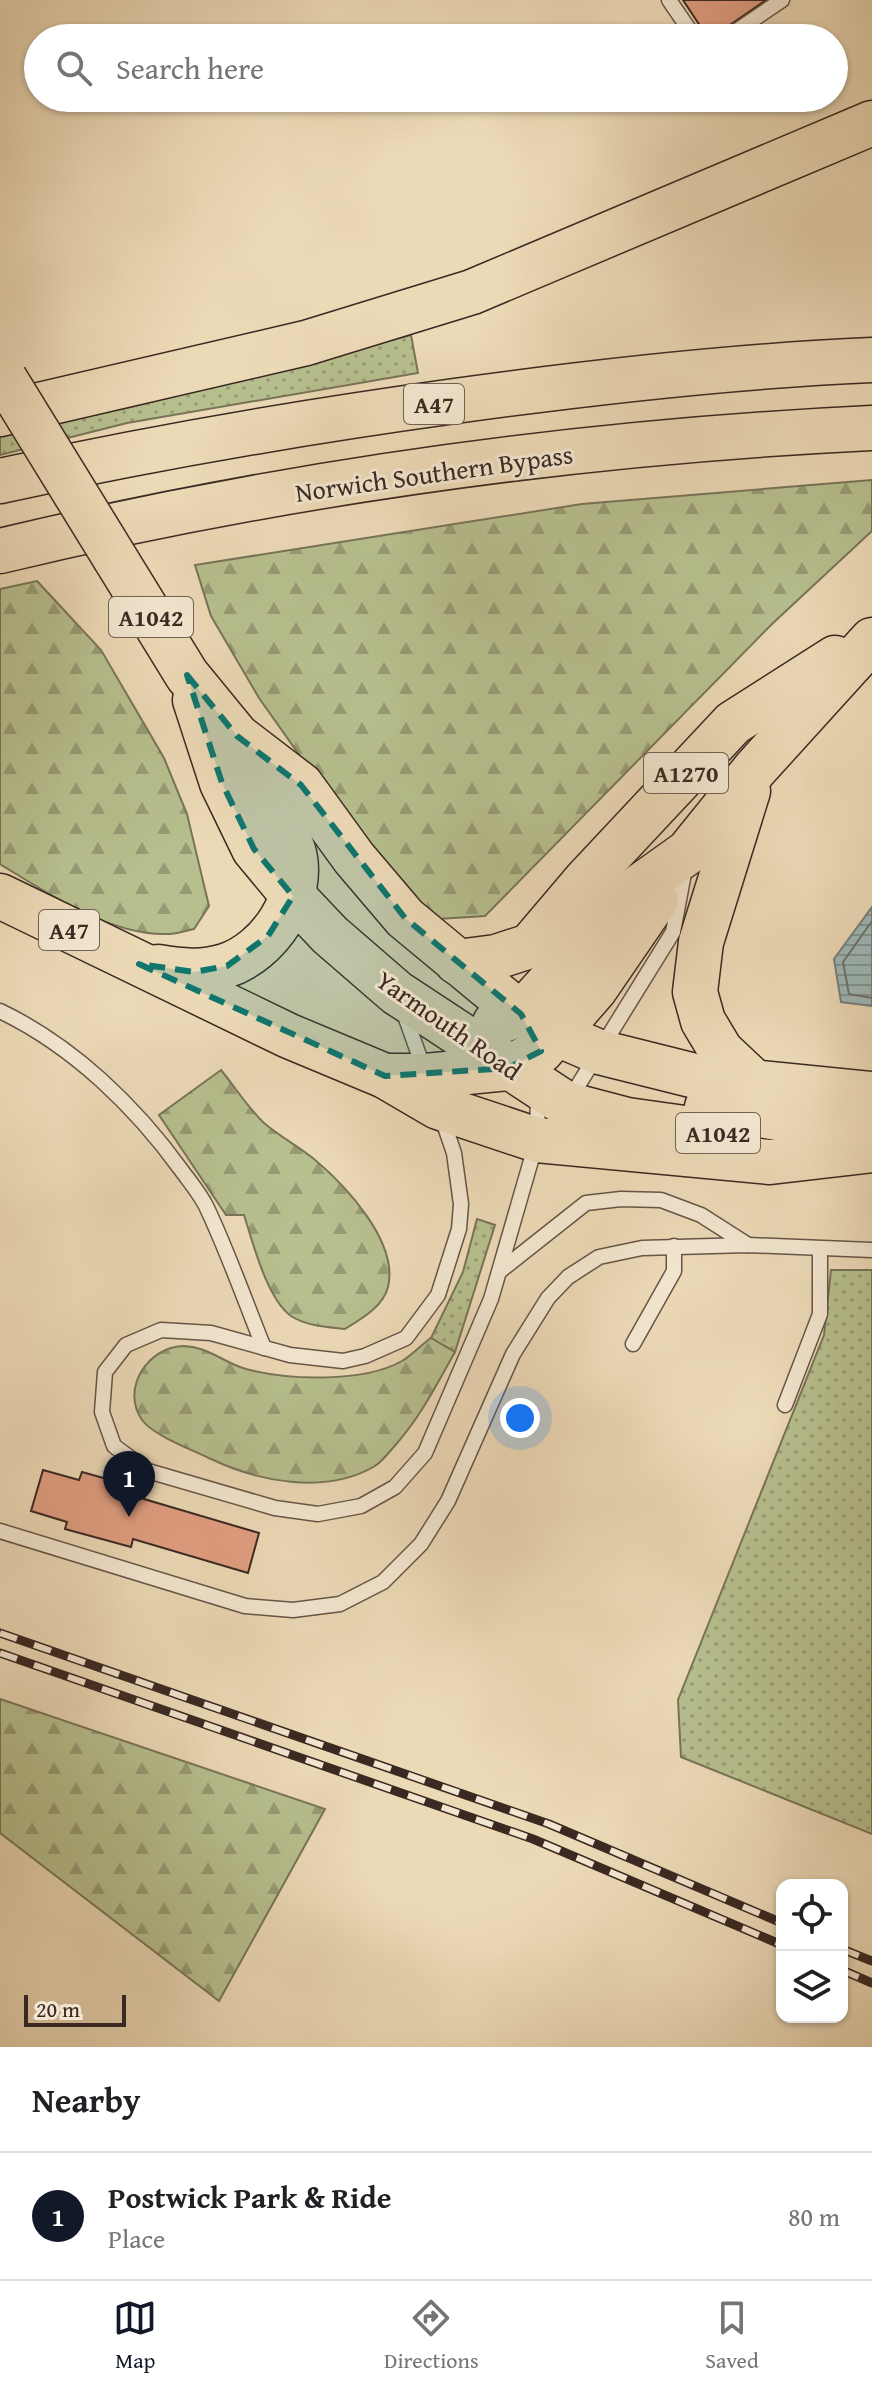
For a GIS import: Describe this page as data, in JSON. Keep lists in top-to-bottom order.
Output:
{
  "streets": {
    "highway": [
      "A47",
      "Norwich Southern Bypass",
      "A1042",
      "A1270",
      "Yarmouth Road"
    ]
  },
  "scale_bar": "20 m",
  "page": {
    "search": "Search here",
    "pins": "1",
    "scale": "20 m",
    "heading": "Nearby",
    "list": [
      {
        "mark": "1",
        "name": "Postwick Park & Ride",
        "note": "Place",
        "value": "80 m"
      }
    ],
    "nav": ["Map", "Directions", "Saved"]
  }
}
